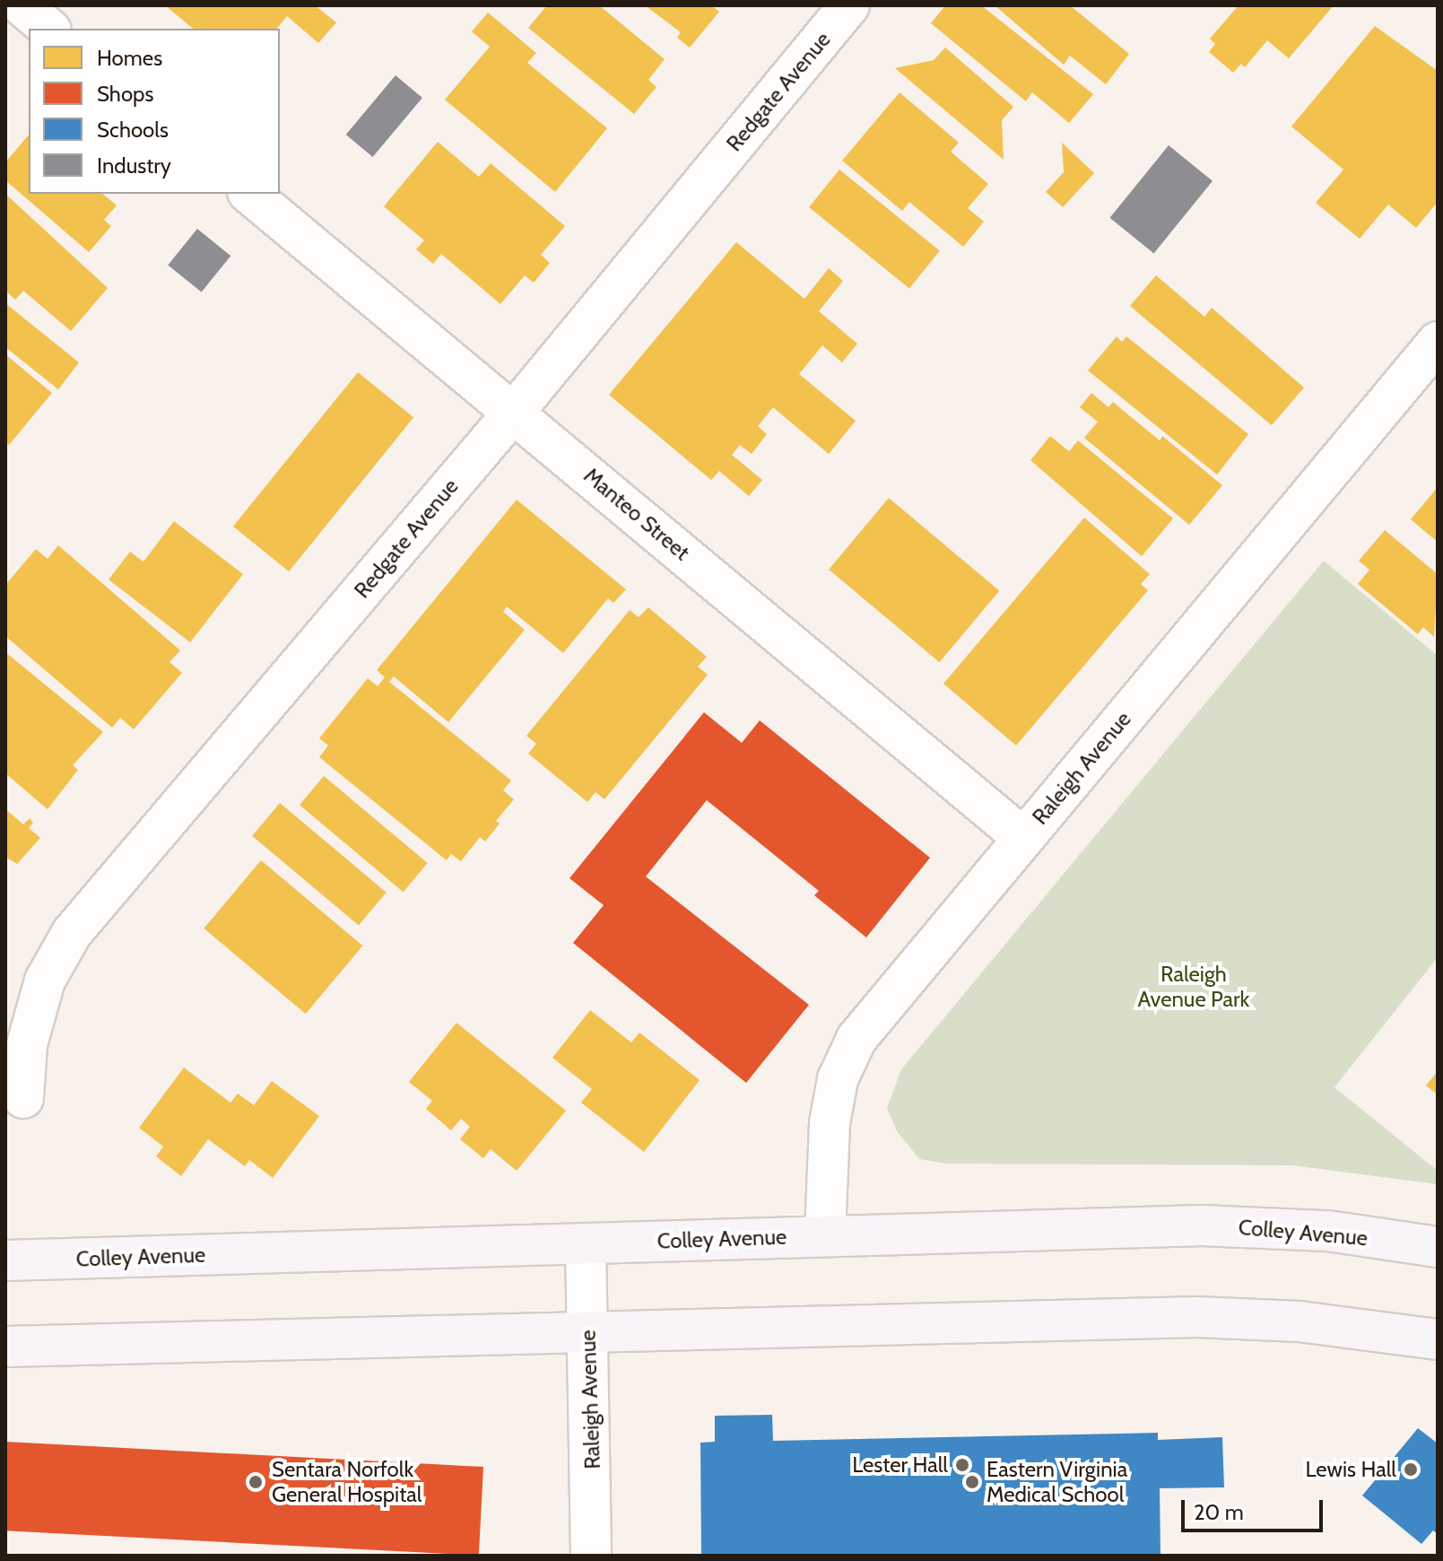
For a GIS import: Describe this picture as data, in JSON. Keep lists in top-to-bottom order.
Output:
{
  "streets": {
    "main road": ["Colley Avenue"],
    "street": ["Redgate Avenue", "Manteo Street", "Raleigh Avenue"]
  },
  "crossings": [
    ["Redgate Avenue", "Manteo Street"],
    ["Manteo Street", "Raleigh Avenue"],
    ["Raleigh Avenue", "Colley Avenue"]
  ],
  "parks": ["Raleigh Avenue Park"],
  "places": [
    "Lester Hall",
    "Lewis Hall",
    "Sentara Norfolk General Hospital",
    "Eastern Virginia Medical School"
  ],
  "legend": [
    "Homes",
    "Shops",
    "Schools",
    "Industry"
  ],
  "scale_bar": "20 m"
}
